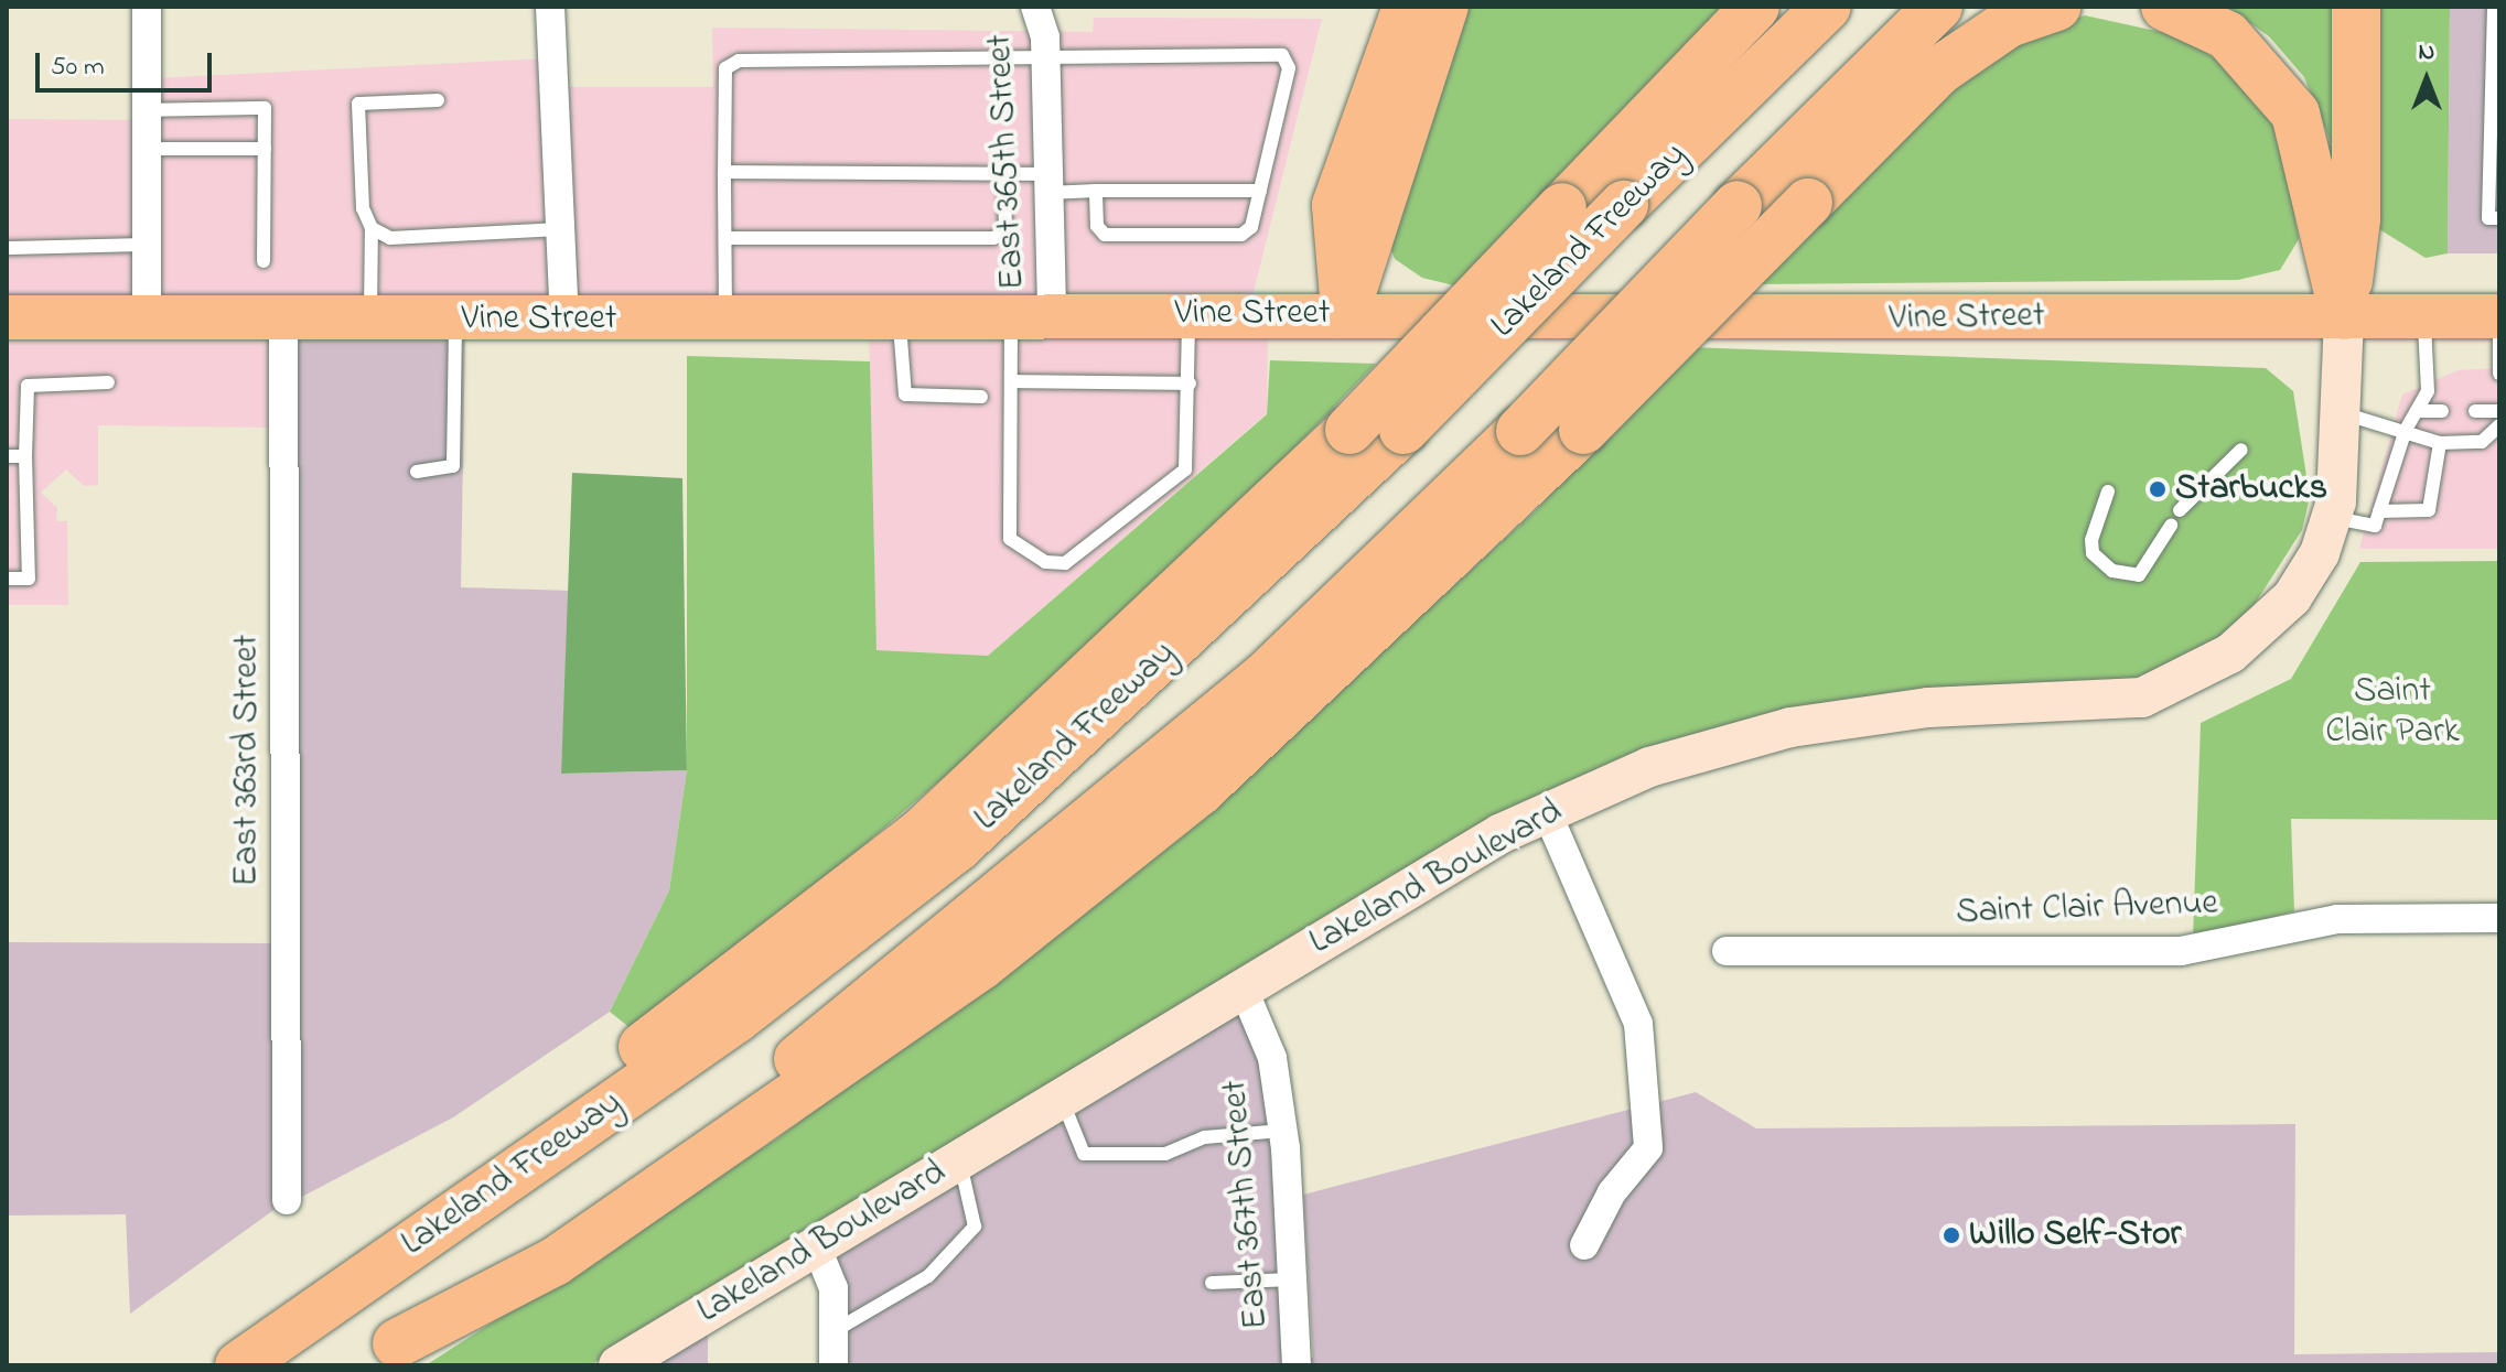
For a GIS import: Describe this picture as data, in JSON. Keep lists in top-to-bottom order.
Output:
{
  "streets": {
    "highway": ["Lakeland Freeway"],
    "main road": ["Vine Street"],
    "street": [
      "East 365th Street",
      "East 363rd Street",
      "Lakeland Boulevard",
      "Saint Clair Avenue",
      "East 367th Street"
    ]
  },
  "crossings": [
    ["East 365th Street", "Vine Street"],
    ["Vine Street", "East 363rd Street"],
    ["Vine Street", "Lakeland Boulevard"],
    ["Lakeland Boulevard", "East 367th Street"]
  ],
  "parks": ["Saint Clair Park"],
  "places": ["Starbucks", "Willo Self-Stor"],
  "scale_bar": "50 m",
  "north": "top"
}
